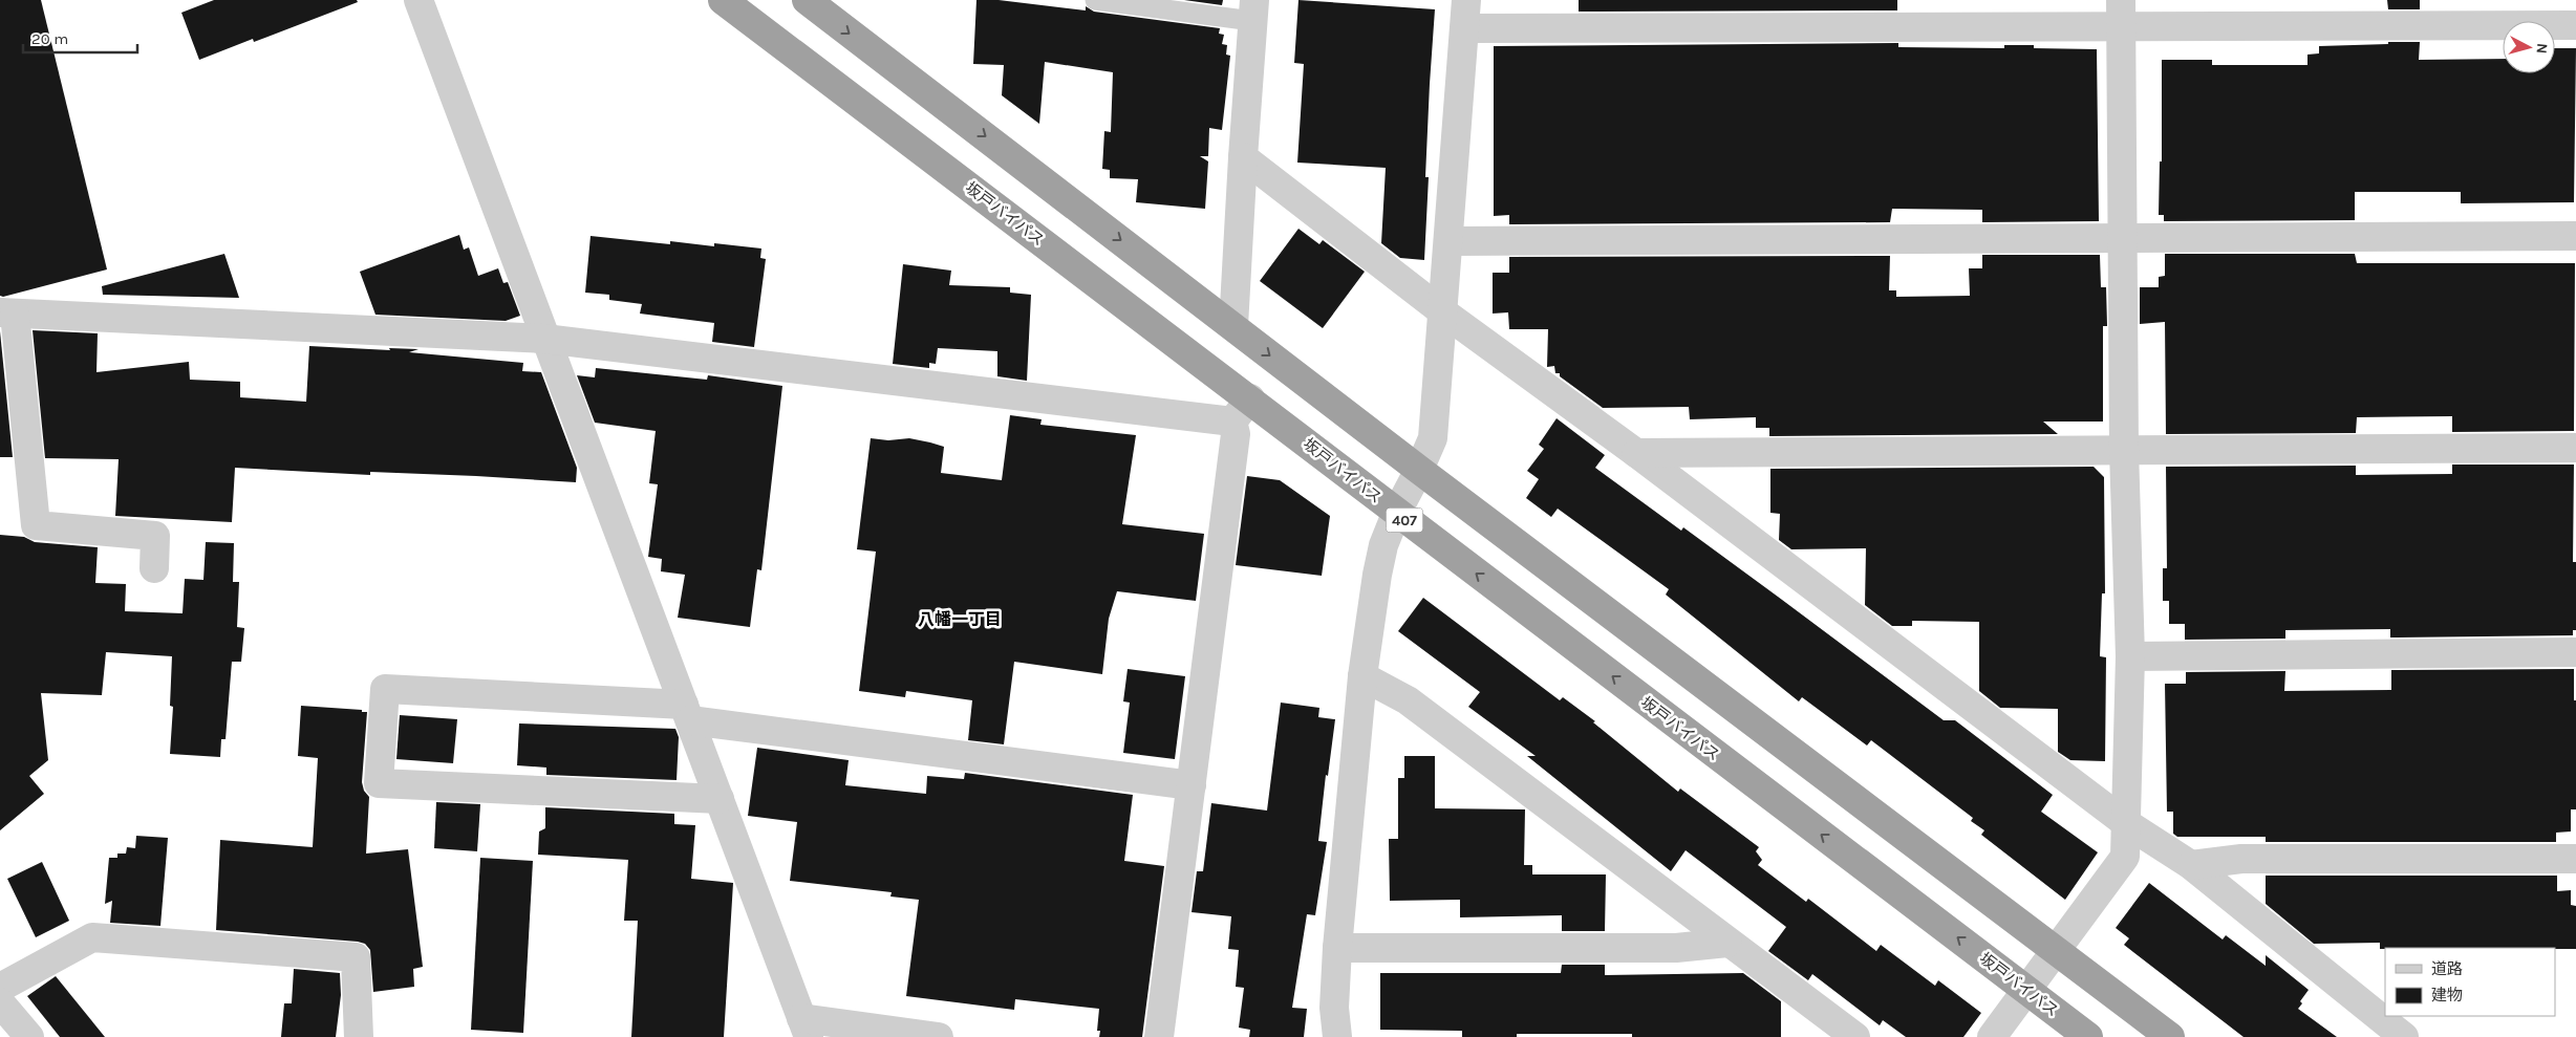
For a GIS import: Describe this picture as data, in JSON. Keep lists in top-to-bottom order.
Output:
{
  "streets": {
    "highway": ["坂戸バイパス", "407"]
  },
  "districts": ["八幡一丁目"],
  "legend": ["道路", "建物"],
  "scale_bar": "20 m",
  "north": "right"
}
